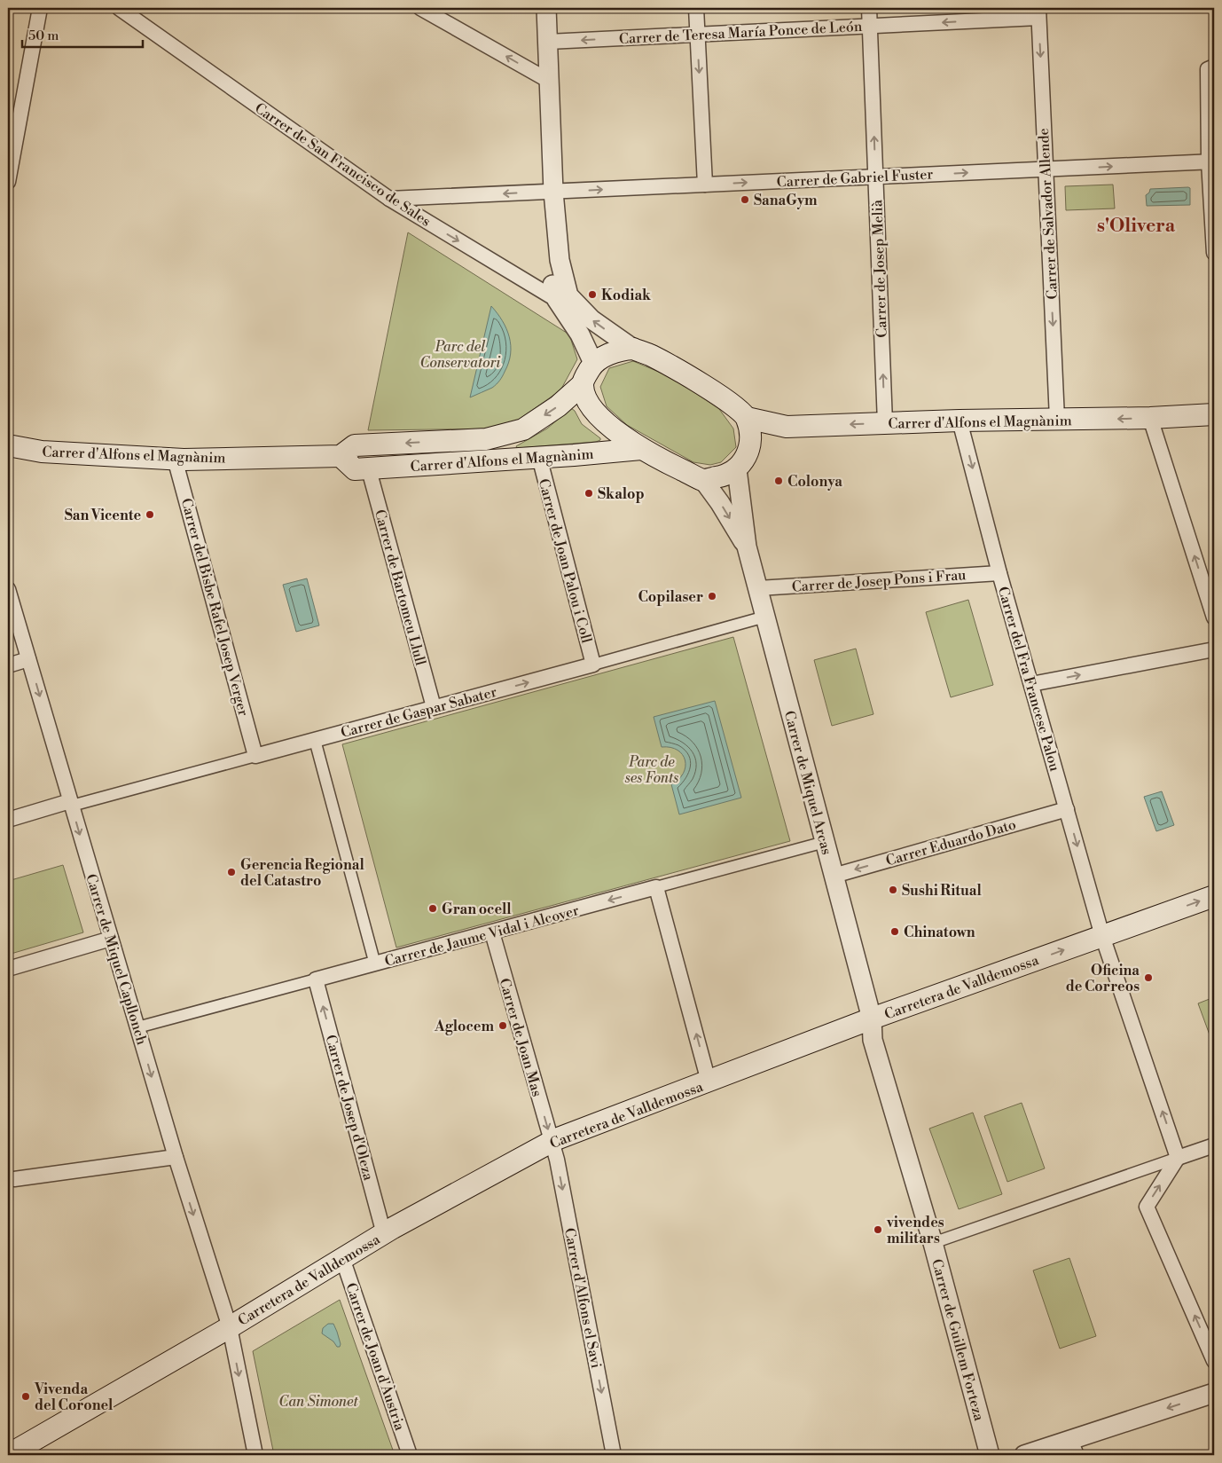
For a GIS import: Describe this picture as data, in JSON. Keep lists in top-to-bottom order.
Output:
{
  "streets": {
    "main road": ["Carrer d'Alfons el Magnànim", "Carretera de Valldemossa"],
    "street": [
      "Carrer de Teresa María Ponce de León",
      "Carrer de San Francisco de Sales",
      "Carrer de Gabriel Fuster",
      "Carrer de Salvador Allende",
      "Carrer de Josep Melià",
      "Carrer de Joan Palou i Coll",
      "Carrer de Josep Pons i Frau",
      "Carrer de Bartomeu Llull",
      "Carrer del Bisbe Rafel Josep Verger",
      "Carrer del Fra Francesc Palou",
      "Carrer de Gaspar Sabater",
      "Carrer de Miquel Arcas",
      "Carrer Eduardo Dato",
      "Carrer de Jaume Vidal i Alcover",
      "Carrer de Miquel Capllonch",
      "Carrer de Joan Mas",
      "Carrer de Josep d'Oleza",
      "Carrer d'Alfons el Savi",
      "Carrer de Guillem Forteza",
      "Carrer de Joan d'Àustria"
    ]
  },
  "crossings": [
    ["Carrer de Teresa María Ponce de León", "Carrer de Salvador Allende"],
    ["Carrer de Teresa María Ponce de León", "Carrer de Josep Melià"],
    ["Carrer de San Francisco de Sales", "Carrer de Gabriel Fuster"],
    ["Carrer de Gabriel Fuster", "Carrer de Salvador Allende"],
    ["Carrer de Gabriel Fuster", "Carrer de Josep Melià"],
    ["Carrer de Salvador Allende", "Carrer d'Alfons el Magnànim"],
    ["Carrer de Josep Melià", "Carrer d'Alfons el Magnànim"],
    ["Carrer d'Alfons el Magnànim", "Carrer de Joan Palou i Coll"],
    ["Carrer d'Alfons el Magnànim", "Carrer de Bartomeu Llull"],
    ["Carrer d'Alfons el Magnànim", "Carrer del Bisbe Rafel Josep Verger"],
    ["Carrer d'Alfons el Magnànim", "Carrer del Fra Francesc Palou"],
    ["Carrer de Joan Palou i Coll", "Carrer de Gaspar Sabater"],
    ["Carrer de Josep Pons i Frau", "Carrer del Fra Francesc Palou"],
    ["Carrer de Josep Pons i Frau", "Carrer de Miquel Arcas"],
    ["Carrer de Bartomeu Llull", "Carrer de Gaspar Sabater"],
    ["Carrer del Bisbe Rafel Josep Verger", "Carrer de Gaspar Sabater"],
    ["Carrer del Fra Francesc Palou", "Carrer Eduardo Dato"],
    ["Carrer del Fra Francesc Palou", "Carretera de Valldemossa"],
    ["Carrer de Gaspar Sabater", "Carrer de Miquel Arcas"],
    ["Carrer de Gaspar Sabater", "Carrer de Miquel Capllonch"],
    ["Carrer de Miquel Arcas", "Carrer Eduardo Dato"],
    ["Carrer de Miquel Arcas", "Carrer de Jaume Vidal i Alcover"],
    ["Carrer de Miquel Arcas", "Carretera de Valldemossa"],
    ["Carrer de Miquel Arcas", "Carrer de Guillem Forteza"],
    ["Carrer de Jaume Vidal i Alcover", "Carrer de Miquel Capllonch"],
    ["Carrer de Jaume Vidal i Alcover", "Carrer de Joan Mas"],
    ["Carrer de Jaume Vidal i Alcover", "Carrer de Josep d'Oleza"],
    ["Carrer de Miquel Capllonch", "Carretera de Valldemossa"],
    ["Carretera de Valldemossa", "Carrer de Joan Mas"],
    ["Carretera de Valldemossa", "Carrer de Josep d'Oleza"],
    ["Carretera de Valldemossa", "Carrer d'Alfons el Savi"],
    ["Carretera de Valldemossa", "Carrer de Guillem Forteza"],
    ["Carretera de Valldemossa", "Carrer de Joan d'Àustria"],
    ["Carrer de Joan Mas", "Carrer d'Alfons el Savi"]
  ],
  "one_way": [
    "Carrer de Teresa María Ponce de León",
    "Carrer de Salvador Allende",
    "Carrer de Josep Melià",
    "Carrer Eduardo Dato",
    "Carrer de Miquel Capllonch",
    "Carrer de Joan Mas",
    "Carrer de Josep d'Oleza",
    "Carrer d'Alfons el Savi"
  ],
  "districts": ["s'Olivera"],
  "parks": ["Parc del Conservatori", "Parc de ses Fonts", "Can Simonet"],
  "places": [
    "SanaGym",
    "Kodiak",
    "Colonya",
    "Skalop",
    "San Vicente",
    "Copilaser",
    "Gerencia Regional del Catastro",
    "Sushi Ritual",
    "Gran ocell",
    "Chinatown",
    "Oficina de Correos",
    "Aglocem",
    "vivendes militars",
    "Vivenda del Coronel"
  ],
  "scale_bar": "50 m"
}
